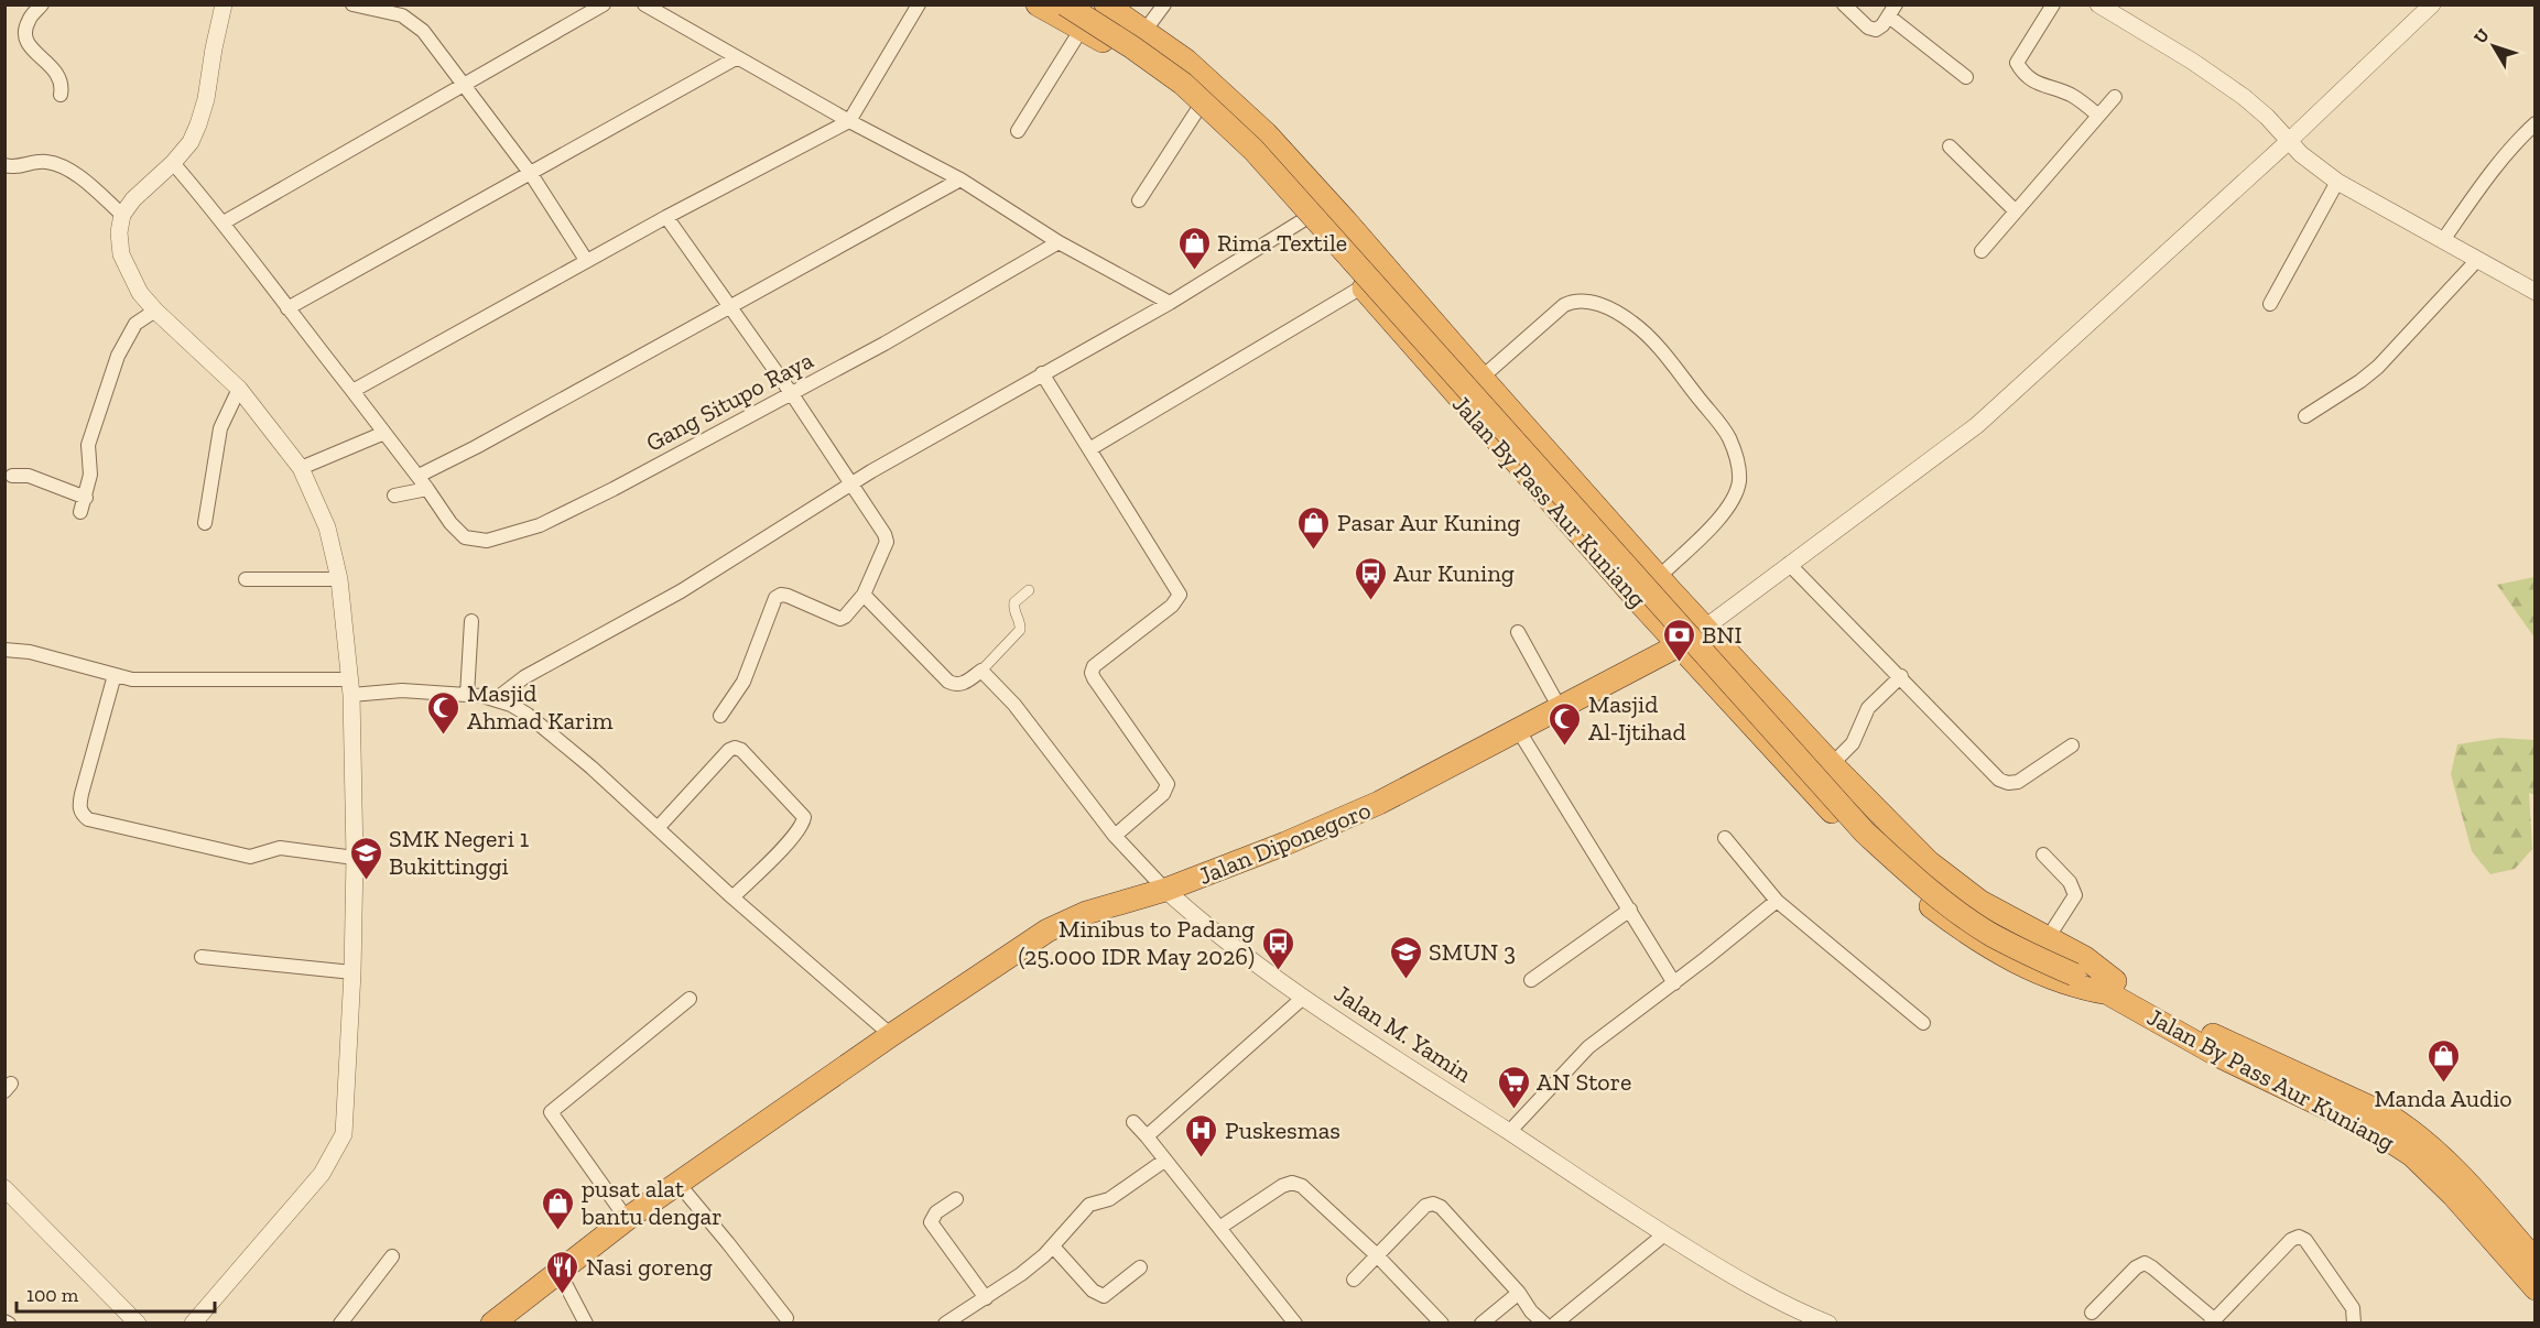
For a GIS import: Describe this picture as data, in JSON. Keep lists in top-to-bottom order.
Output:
{
  "streets": {
    "highway": ["Jalan By Pass Aur Kuniang", "Jalan Diponegoro"],
    "street": ["Gang Situpo Raya", "Jalan M. Yamin"]
  },
  "crossings": [
    ["Jalan By Pass Aur Kuniang", "Jalan Diponegoro"],
    ["Jalan Diponegoro", "Jalan M. Yamin"]
  ],
  "places": {
    "shop": [
      "Rima Textile",
      "Pasar Aur Kuning",
      "Manda Audio",
      "pusat alat bantu dengar"
    ],
    "bus stop": ["Aur Kuning", "Minibus to Padang (25.000 IDR May 2026)"],
    "bank": ["BNI"],
    "mosque": ["Masjid Ahmad Karim", "Masjid Al-Ijtihad"],
    "school or university": ["SMK Negeri 1 Bukittinggi", "SMUN 3"],
    "supermarket": ["AN Store"],
    "hospital": ["Puskesmas"],
    "restaurant": ["Nasi goreng"]
  },
  "scale_bar": "100 m",
  "north": "top left"
}
